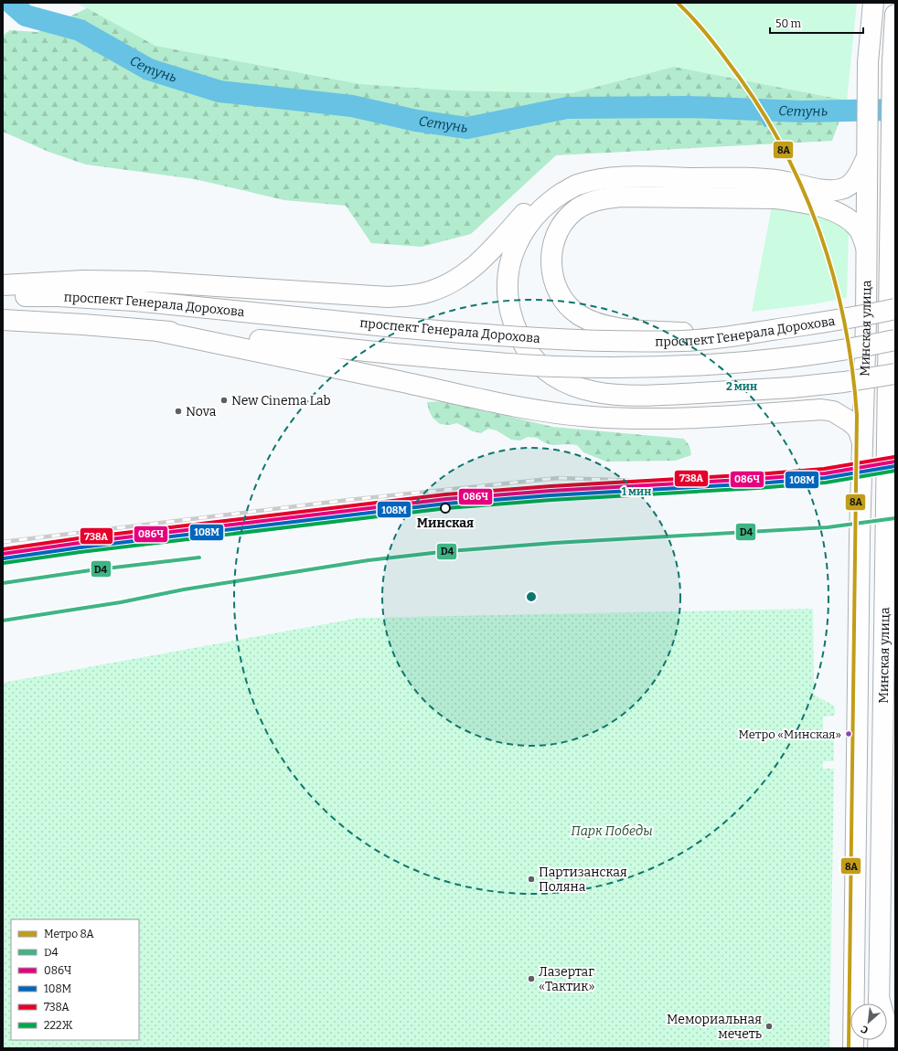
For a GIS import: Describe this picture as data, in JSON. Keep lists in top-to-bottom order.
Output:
{
  "streets": {
    "main road": ["проспект Генерала Дорохова", "Минская улица"]
  },
  "water": ["Сетунь"],
  "parks": ["Парк Победы"],
  "places": [
    "New Cinema Lab",
    "Nova",
    "Минская",
    "Метро «Минская»",
    "Партизанская Поляна",
    "Лазертаг «Тактик»",
    "Мемориальная мечеть"
  ],
  "lines": [
    "metro line 8А",
    "transit line 738А",
    "transit line 086Ч",
    "transit line 108М",
    "transit line 222Ж",
    "transit line D4"
  ],
  "legend": [
    "Метро 8А",
    "D4",
    "086Ч",
    "108М",
    "738А",
    "222Ж"
  ],
  "scale_bar": "50 m",
  "north": "bottom left",
  "rings": ["2 мин", "1 мин"]
}
